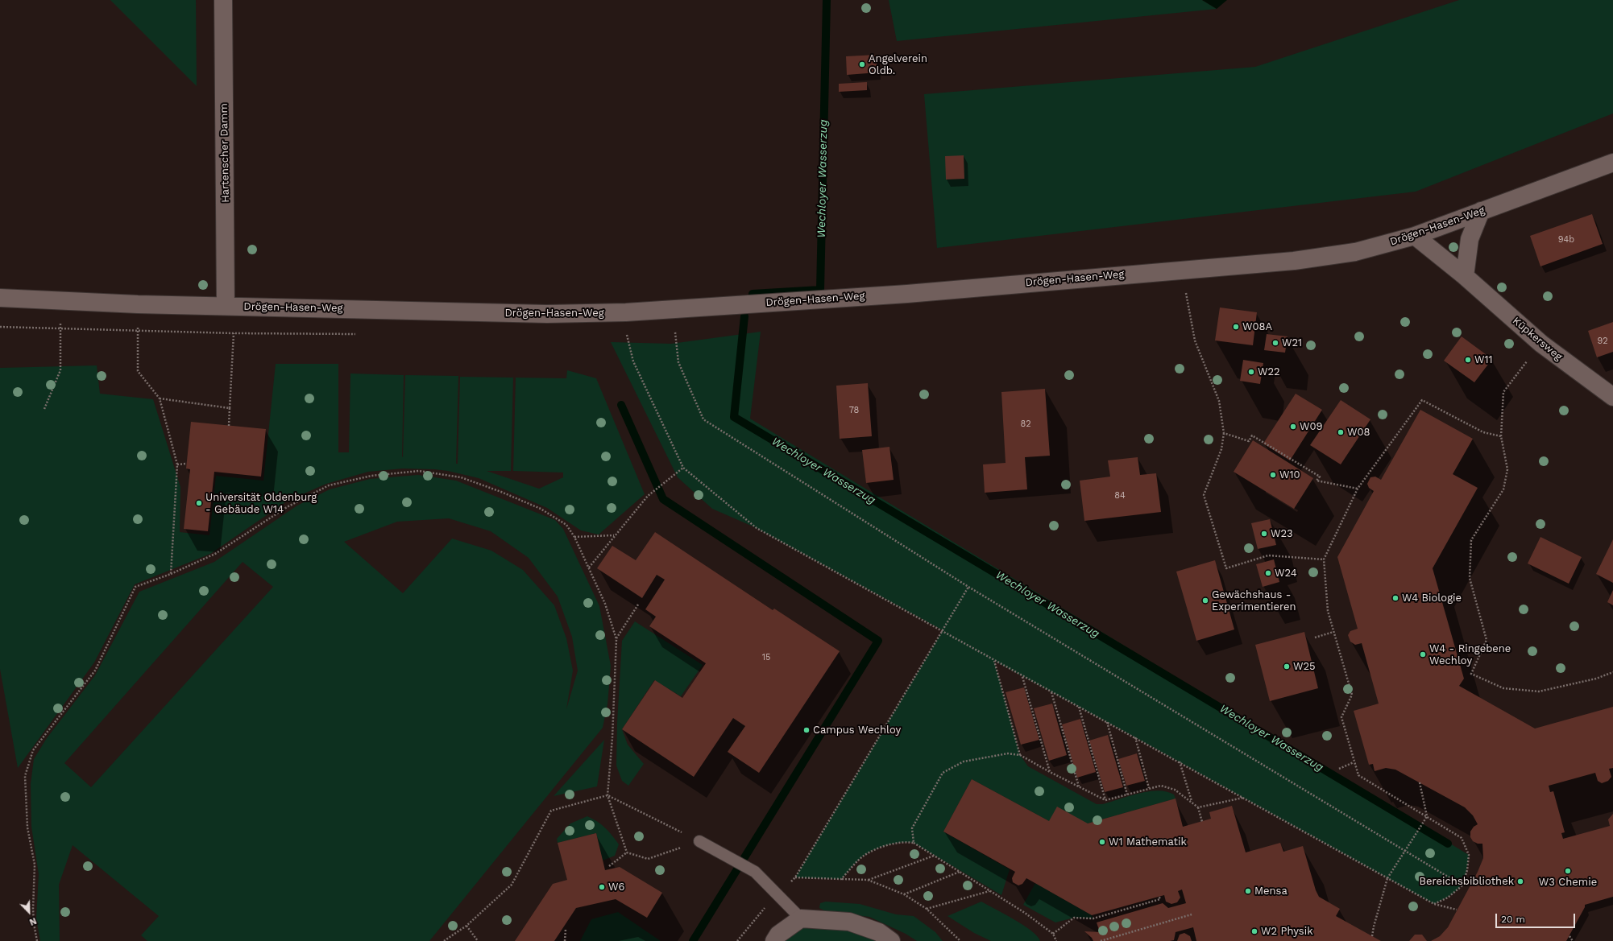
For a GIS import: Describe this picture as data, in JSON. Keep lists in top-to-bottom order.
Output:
{
  "streets": {
    "street": ["Hartenscher Damm", "Drögen-Hasen-Weg", "Küpkersweg"]
  },
  "crossings": [
    ["Hartenscher Damm", "Drögen-Hasen-Weg"],
    ["Drögen-Hasen-Weg", "Küpkersweg"]
  ],
  "water": ["Wechloyer Wasserzug"],
  "places": [
    "Angelverein Oldb.",
    "W08A",
    "W21",
    "W11",
    "W22",
    "W09",
    "W08",
    "W10",
    "Universität Oldenburg - Gebäude W14",
    "W23",
    "W24",
    "W4 Biologie",
    "Gewächshaus - Experimentieren",
    "W4 - Ringebene Wechloy",
    "W25",
    "Campus Wechloy",
    "W1 Mathematik",
    "W3 Chemie",
    "Bereichsbibliothek",
    "W6",
    "Mensa",
    "W2 Physik"
  ],
  "house_numbers": [
    "94b",
    "92",
    "78",
    "82",
    "84",
    "15"
  ],
  "scale_bar": "20 m",
  "north": "bottom right"
}
